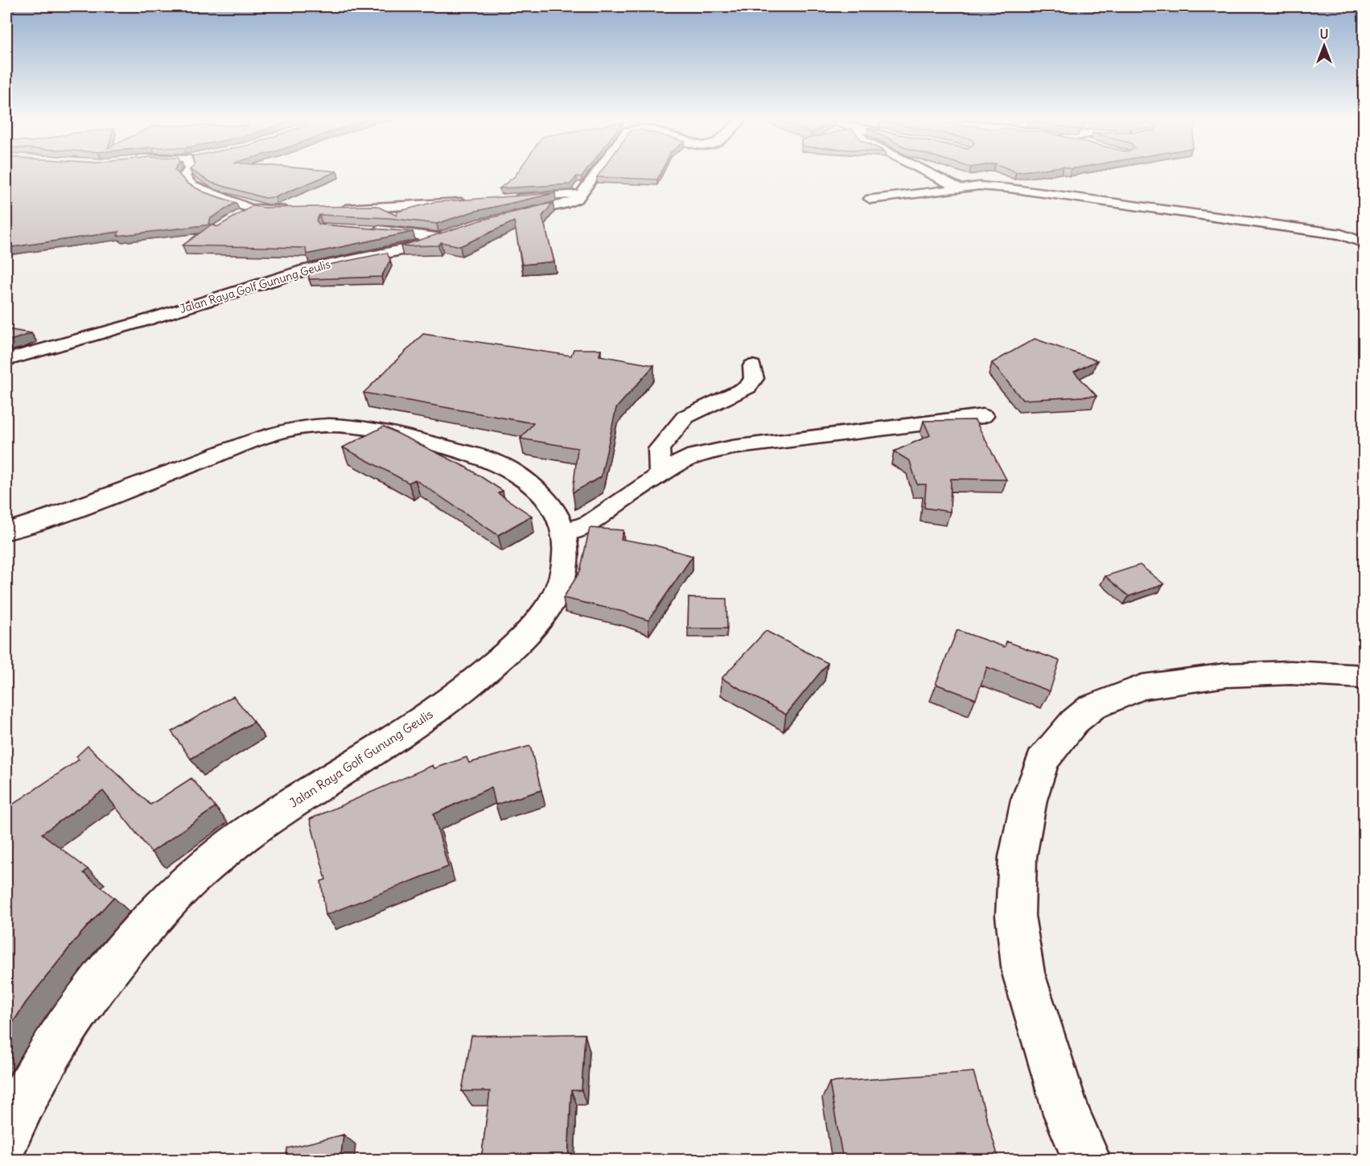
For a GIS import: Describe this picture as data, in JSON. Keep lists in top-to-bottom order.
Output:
{
  "streets": {
    "street": ["Jalan Raya Golf Gunung Geulis"]
  },
  "north": "top"
}
